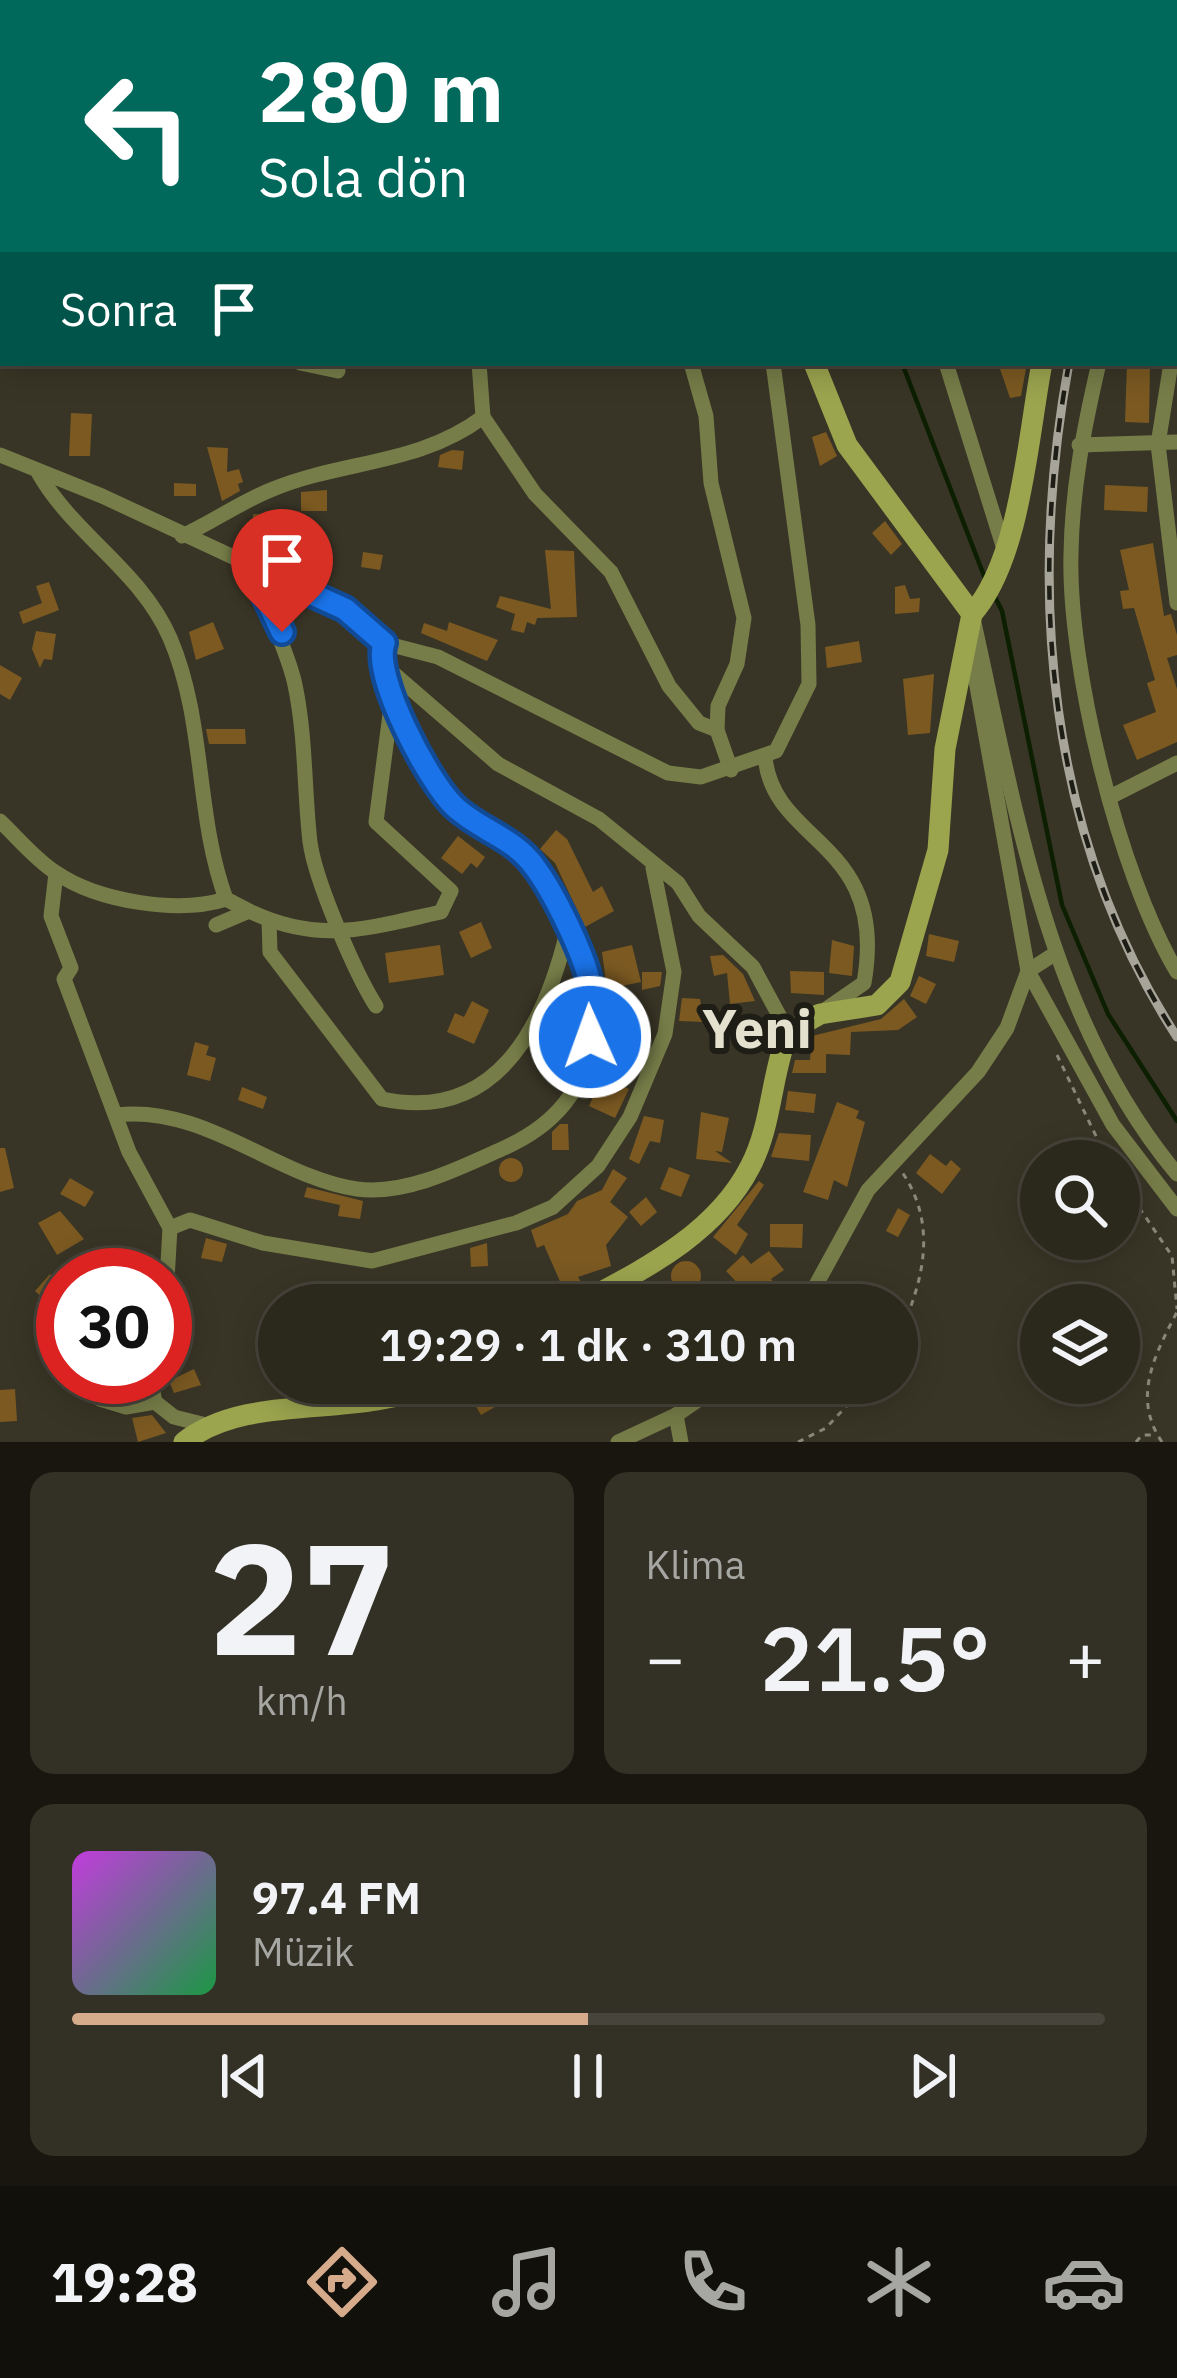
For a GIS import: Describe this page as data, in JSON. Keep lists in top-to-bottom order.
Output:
{
  "districts": ["Yeni"],
  "page": {
    "turn": ["280 m", "Sola dön"],
    "then": "Sonra",
    "limit": "30",
    "trip": "19:29 · 1 dk · 310 m",
    "tile": [
      ["27", "km/h"],
      "Klima"
    ],
    "heat": ["−", "21.5°", "+"],
    "song": ["97.4 FM", "Müzik"],
    "tabs": "19:28"
  }
}
